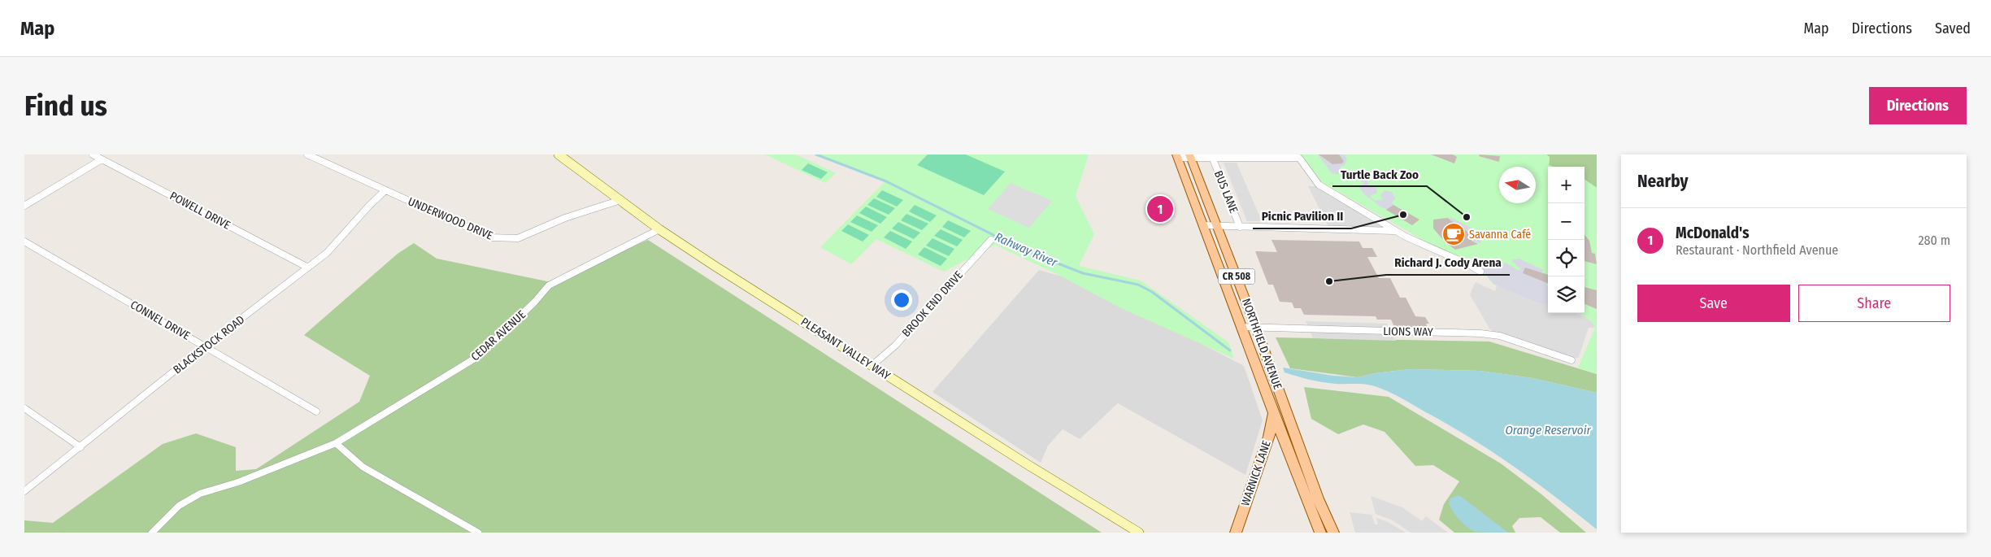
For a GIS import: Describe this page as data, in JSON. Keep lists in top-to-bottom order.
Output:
{
  "streets": {
    "main road": [
      "CR 508",
      "NORTHFIELD AVENUE",
      "PLEASANT VALLEY WAY",
      "WARNICK LANE"
    ],
    "street": [
      "BUS LANE",
      "POWELL DRIVE",
      "UNDERWOOD DRIVE",
      "BROOK END DRIVE",
      "CONNEL DRIVE",
      "LIONS WAY",
      "CEDAR AVENUE",
      "BLACKSTOCK ROAD"
    ]
  },
  "crossings": [
    ["POWELL DRIVE", "BLACKSTOCK ROAD"],
    ["UNDERWOOD DRIVE", "BLACKSTOCK ROAD"],
    ["UNDERWOOD DRIVE", "PLEASANT VALLEY WAY"],
    ["BROOK END DRIVE", "PLEASANT VALLEY WAY"],
    ["CONNEL DRIVE", "BLACKSTOCK ROAD"],
    ["LIONS WAY", "NORTHFIELD AVENUE"],
    ["CEDAR AVENUE", "PLEASANT VALLEY WAY"],
    ["NORTHFIELD AVENUE", "WARNICK LANE"]
  ],
  "water": ["Rahway River", "Orange Reservoir"],
  "places": {
    "other": ["Picnic Pavilion II", "Turtle Back Zoo", "Richard J. Cody Arena"],
    "cafe": ["Savanna Café"]
  },
  "north": "left",
  "page": {
    "header": "Map",
    "nav": ["Map", "Directions", "Saved"],
    "buttons": [
      "Directions",
      ["Save", "Share"]
    ],
    "title": "Find us",
    "heading": "Nearby",
    "map_buttons": ["+", "−"],
    "pins": "1",
    "list": [
      {
        "mark": "1",
        "name": "McDonald's",
        "note": "Restaurant · Northfield Avenue",
        "value": "280 m"
      }
    ]
  }
}
